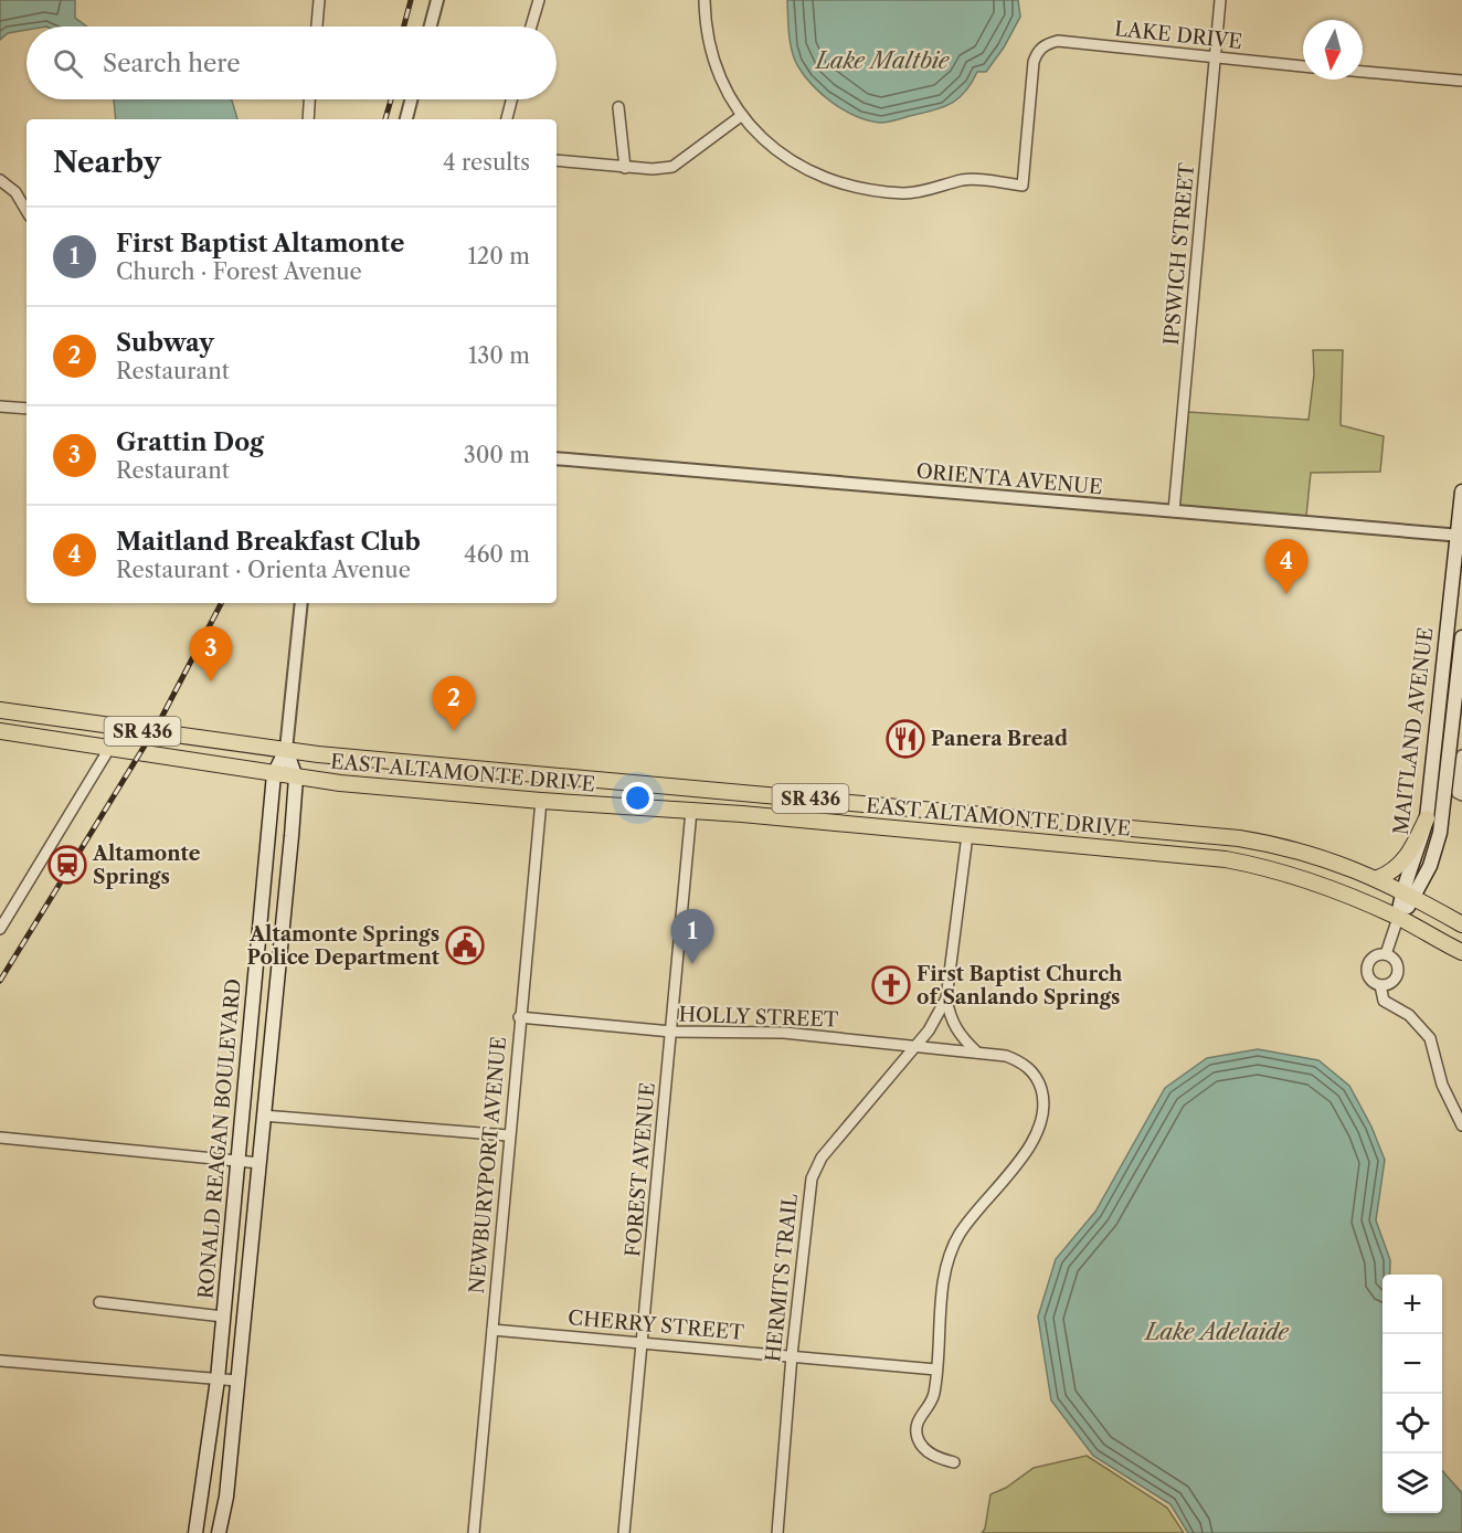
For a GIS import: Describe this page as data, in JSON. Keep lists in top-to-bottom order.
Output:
{
  "streets": {
    "main road": [
      "SR 436",
      "MAITLAND AVENUE",
      "EAST ALTAMONTE DRIVE",
      "RONALD REAGAN BOULEVARD"
    ],
    "street": [
      "LAKE DRIVE",
      "IPSWICH STREET",
      "ORIENTA AVENUE",
      "HOLLY STREET",
      "NEWBURYPORT AVENUE",
      "FOREST AVENUE",
      "HERMITS TRAIL",
      "CHERRY STREET"
    ]
  },
  "crossings": [
    ["LAKE DRIVE", "IPSWICH STREET"],
    ["IPSWICH STREET", "ORIENTA AVENUE"],
    ["ORIENTA AVENUE", "MAITLAND AVENUE"],
    ["SR 436", "MAITLAND AVENUE"],
    ["SR 436", "EAST ALTAMONTE DRIVE"],
    ["MAITLAND AVENUE", "EAST ALTAMONTE DRIVE"],
    ["EAST ALTAMONTE DRIVE", "RONALD REAGAN BOULEVARD"],
    ["EAST ALTAMONTE DRIVE", "NEWBURYPORT AVENUE"],
    ["EAST ALTAMONTE DRIVE", "FOREST AVENUE"],
    ["EAST ALTAMONTE DRIVE", "HERMITS TRAIL"],
    ["HOLLY STREET", "NEWBURYPORT AVENUE"],
    ["HOLLY STREET", "FOREST AVENUE"],
    ["HOLLY STREET", "HERMITS TRAIL"],
    ["HOLLY STREET", "CHERRY STREET"],
    ["NEWBURYPORT AVENUE", "CHERRY STREET"],
    ["FOREST AVENUE", "CHERRY STREET"],
    ["HERMITS TRAIL", "CHERRY STREET"]
  ],
  "water": ["Lake Maltbie", "Lake Adelaide"],
  "places": {
    "restaurant": ["Panera Bread"],
    "station": ["Altamonte Springs"],
    "public building": ["Altamonte Springs Police Department"],
    "church": ["First Baptist Church of Sanlando Springs"]
  },
  "north": "bottom",
  "page": {
    "search": "Search here",
    "heading": ["Nearby", "4 results"],
    "list": [
      {
        "mark": "1",
        "name": "First Baptist Altamonte",
        "note": "Church · Forest Avenue",
        "value": "120 m"
      },
      {
        "mark": "2",
        "name": "Subway",
        "note": "Restaurant",
        "value": "130 m"
      },
      {
        "mark": "3",
        "name": "Grattin Dog",
        "note": "Restaurant",
        "value": "300 m"
      },
      {
        "mark": "4",
        "name": "Maitland Breakfast Club",
        "note": "Restaurant · Orienta Avenue",
        "value": "460 m"
      }
    ],
    "pins": [
      "4",
      "3",
      "2",
      "1"
    ],
    "map_buttons": ["+", "−"]
  }
}
